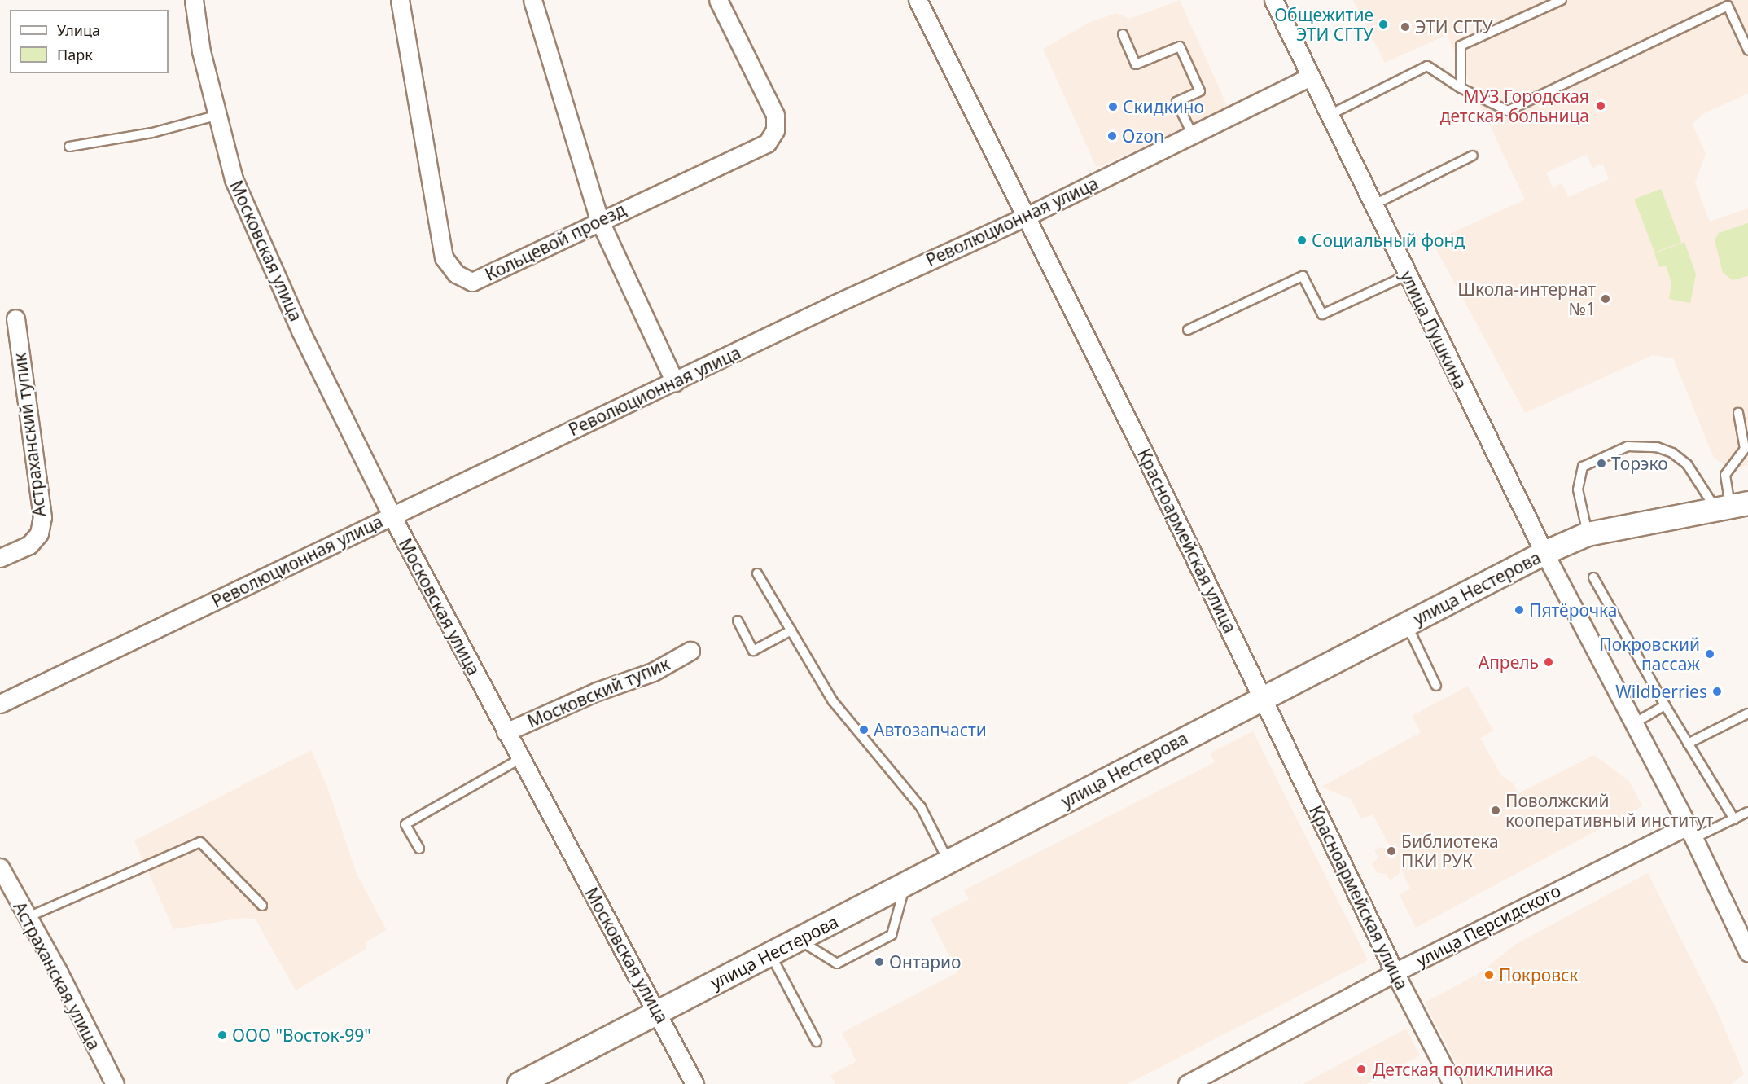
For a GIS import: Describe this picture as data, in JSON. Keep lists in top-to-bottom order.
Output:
{
  "streets": {
    "main road": ["улица Нестерова"],
    "street": [
      "Революционная улица",
      "Кольцевой проезд",
      "Московская улица",
      "улица Пушкина",
      "Астраханский тупик",
      "Красноармейская улица",
      "Московский тупик",
      "улица Персидского",
      "Астраханская улица"
    ]
  },
  "crossings": [
    ["Революционная улица", "Московская улица"],
    ["Революционная улица", "улица Пушкина"],
    ["Революционная улица", "Красноармейская улица"],
    ["Московская улица", "улица Нестерова"],
    ["Московская улица", "Московский тупик"],
    ["улица Пушкина", "улица Нестерова"],
    ["Красноармейская улица", "улица Нестерова"],
    ["Красноармейская улица", "улица Персидского"]
  ],
  "places": [
    "Общежитие ЭТИ СГТУ",
    "ЭТИ СГТУ",
    "МУЗ Городская детская больница",
    "Скидкино",
    "Ozon",
    "Социальный фонд",
    "Школа-интернат №1",
    "Торэко",
    "Пятёрочка",
    "Покровский пассаж",
    "Апрель",
    "Wildberries",
    "Автозапчасти",
    "Поволжский кооперативный институт",
    "Библиотека ПКИ РУК",
    "Онтарио",
    "Покровск",
    "ООО \"Восток-99\"",
    "Детская поликлиника"
  ],
  "legend": ["Улица", "Парк"]
}
